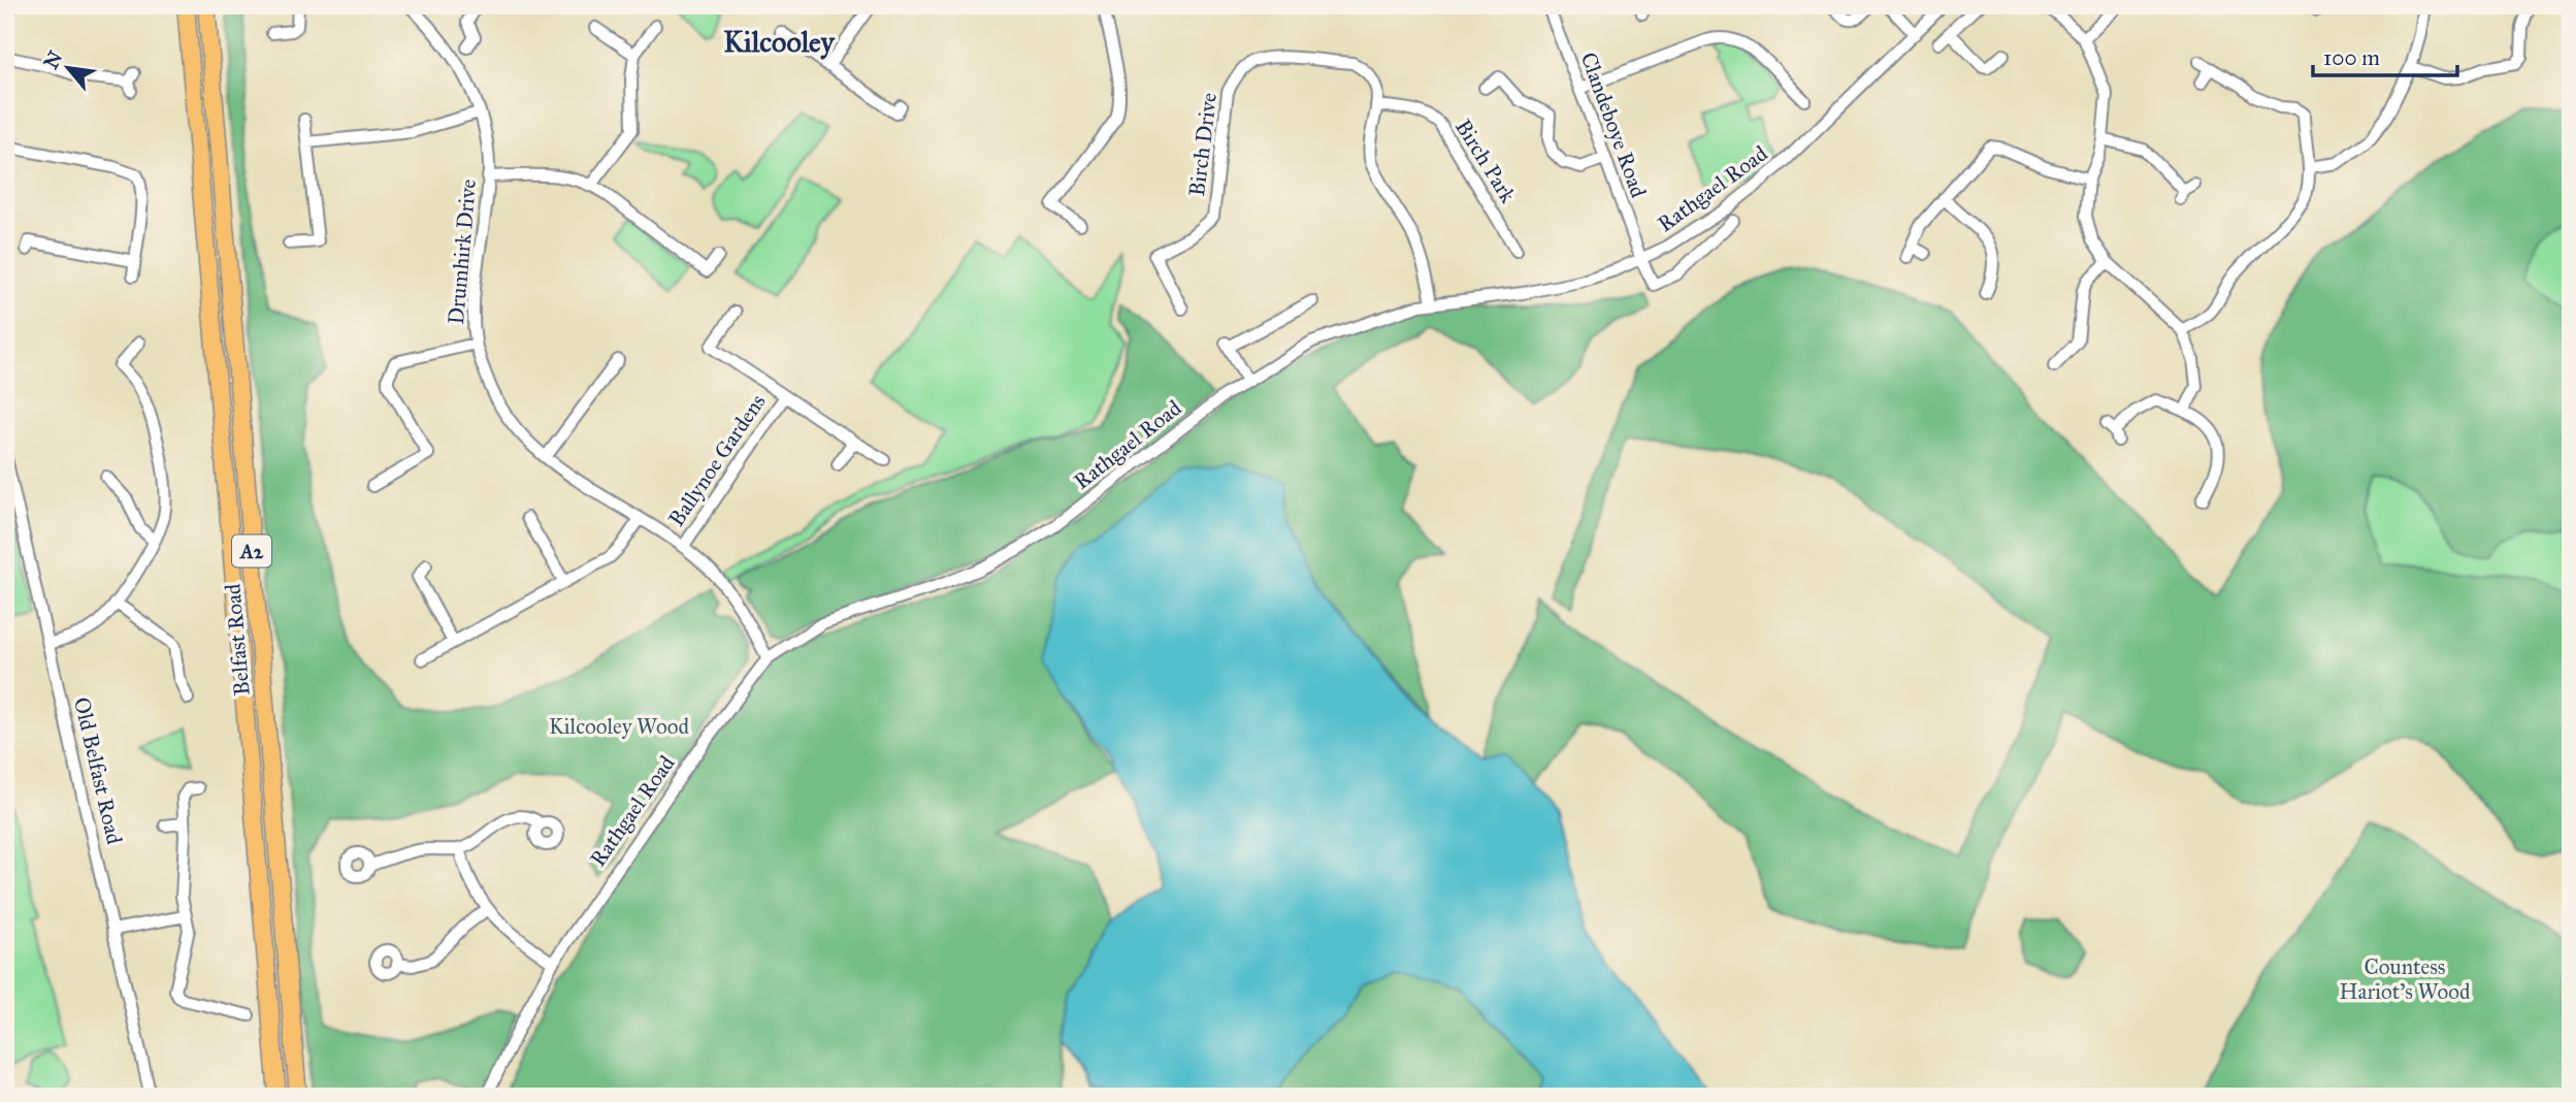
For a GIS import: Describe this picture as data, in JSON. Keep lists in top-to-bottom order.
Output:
{
  "streets": {
    "highway": ["A2", "Belfast Road"],
    "street": [
      "Clandeboye Road",
      "Birch Drive",
      "Birch Park",
      "Rathgael Road",
      "Drumhirk Drive",
      "Ballynoe Gardens",
      "Old Belfast Road"
    ]
  },
  "crossings": [
    ["Clandeboye Road", "Rathgael Road"],
    ["Birch Drive", "Birch Park"],
    ["Birch Drive", "Rathgael Road"],
    ["Rathgael Road", "Drumhirk Drive"],
    ["Drumhirk Drive", "Ballynoe Gardens"]
  ],
  "districts": ["Kilcooley"],
  "parks": ["Kilcooley Wood", "Countess Hariot's Wood"],
  "scale_bar": "100 m",
  "north": "top left"
}
